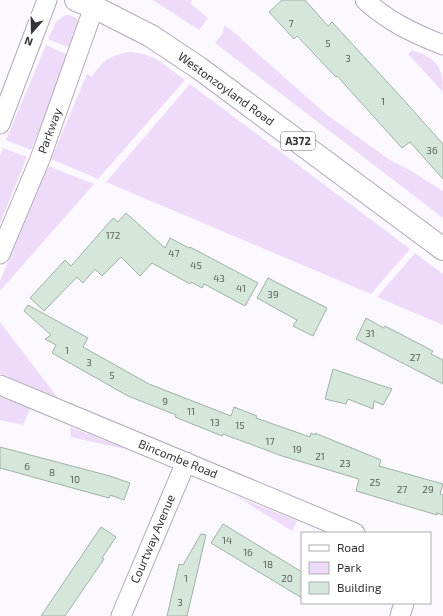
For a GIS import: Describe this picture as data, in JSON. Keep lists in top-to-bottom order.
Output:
{
  "streets": {
    "main road": ["Westonzoyland Road", "A372"],
    "street": ["Parkway", "Bincombe Road", "Courtway Avenue"]
  },
  "crossings": [
    ["Westonzoyland Road", "Parkway"],
    ["Bincombe Road", "Courtway Avenue"]
  ],
  "house_numbers": [
    "7",
    "5",
    "3",
    "1",
    "36",
    "172",
    "47",
    "45",
    "43",
    "41",
    "39",
    "31",
    "1",
    "27",
    "3",
    "5",
    "9",
    "11",
    "13",
    "15",
    "17",
    "19",
    "21",
    "23",
    "6",
    "8",
    "10",
    "25",
    "27",
    "29",
    "14",
    "16",
    "18",
    "1",
    "20",
    "3"
  ],
  "legend": ["Road", "Park", "Building"],
  "north": "bottom"
}
